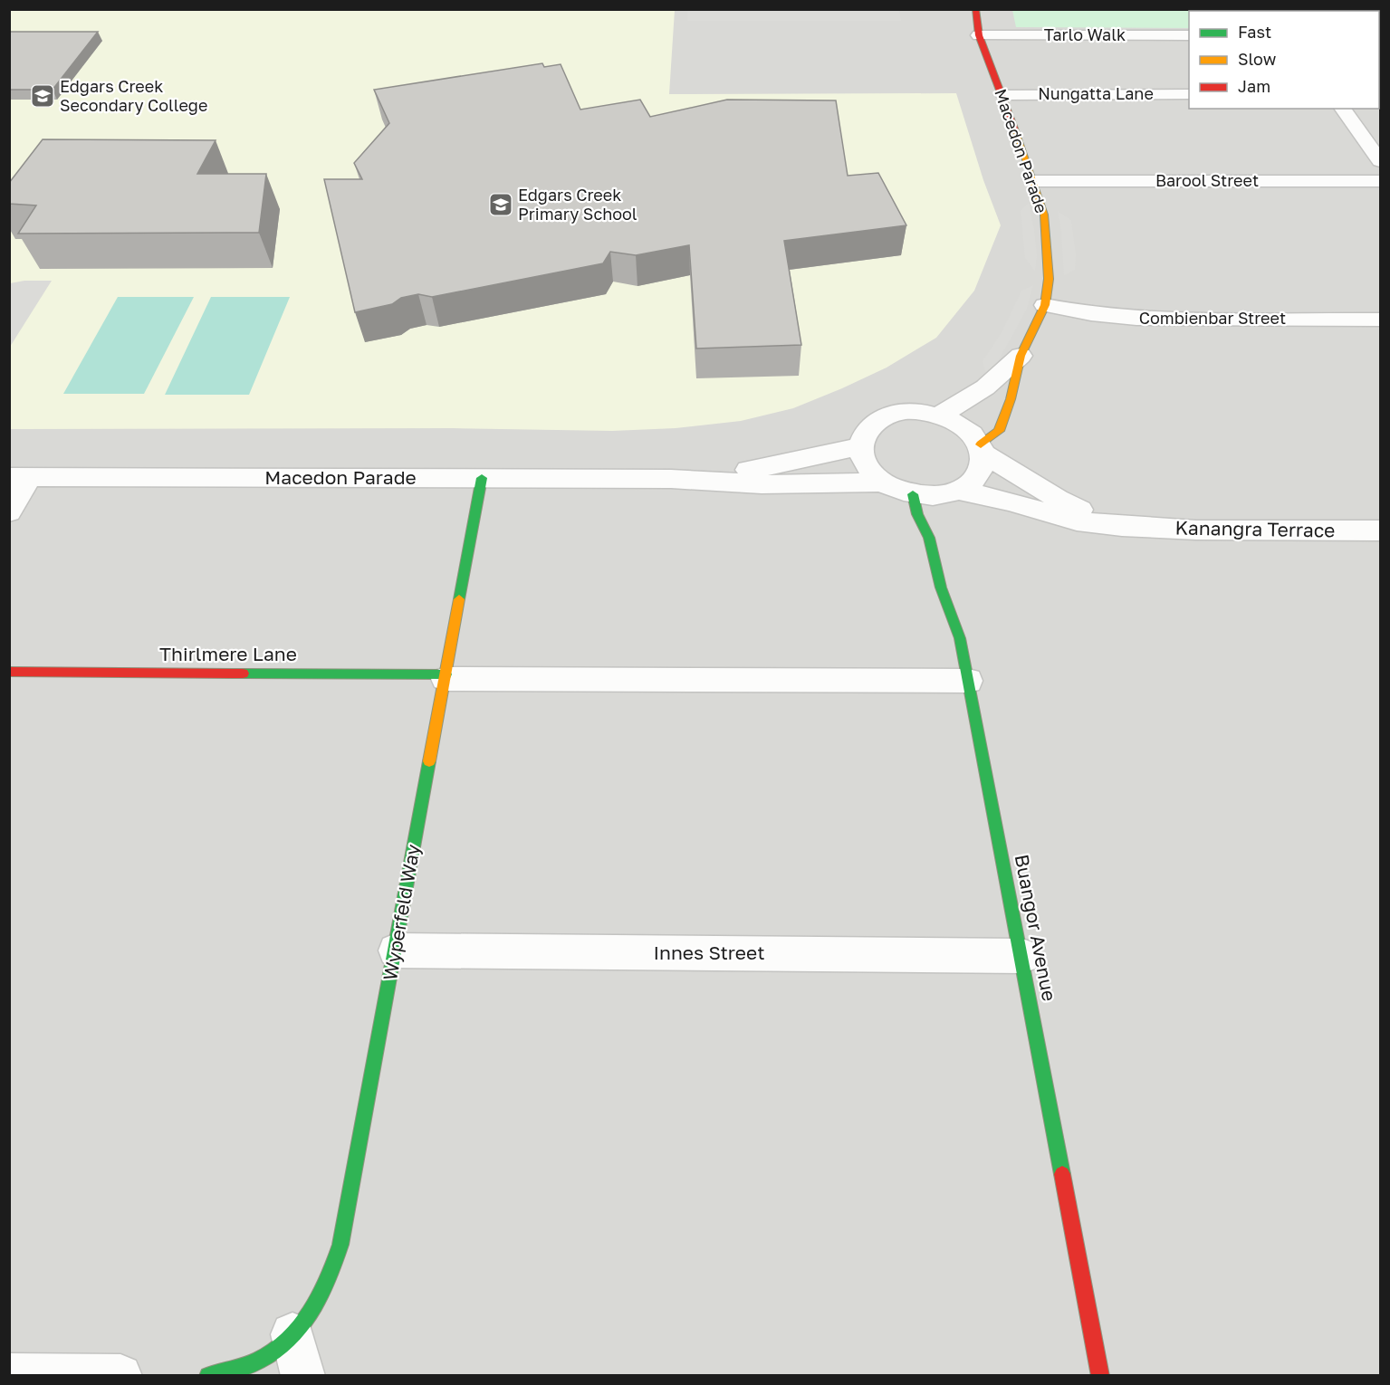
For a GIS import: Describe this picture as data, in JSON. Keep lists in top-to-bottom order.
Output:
{
  "streets": {
    "street": [
      "Tarlo Walk",
      "Macedon Parade",
      "Barool Street",
      "Combienbar Street",
      "Kanangra Terrace",
      "Thirlmere Lane",
      "Wyperfeld Way",
      "Buangor Avenue",
      "Innes Street"
    ],
    "lane": ["Nungatta Lane"]
  },
  "crossings": [
    ["Tarlo Walk", "Macedon Parade"],
    ["Nungatta Lane", "Macedon Parade"],
    ["Macedon Parade", "Barool Street"],
    ["Macedon Parade", "Combienbar Street"],
    ["Macedon Parade", "Kanangra Terrace"],
    ["Macedon Parade", "Wyperfeld Way"],
    ["Macedon Parade", "Buangor Avenue"],
    ["Kanangra Terrace", "Buangor Avenue"],
    ["Thirlmere Lane", "Wyperfeld Way"],
    ["Wyperfeld Way", "Innes Street"],
    ["Buangor Avenue", "Innes Street"]
  ],
  "places": {
    "school or university": ["Edgars Creek Secondary College", "Edgars Creek Primary School"]
  },
  "legend": ["Fast", "Slow", "Jam"]
}
